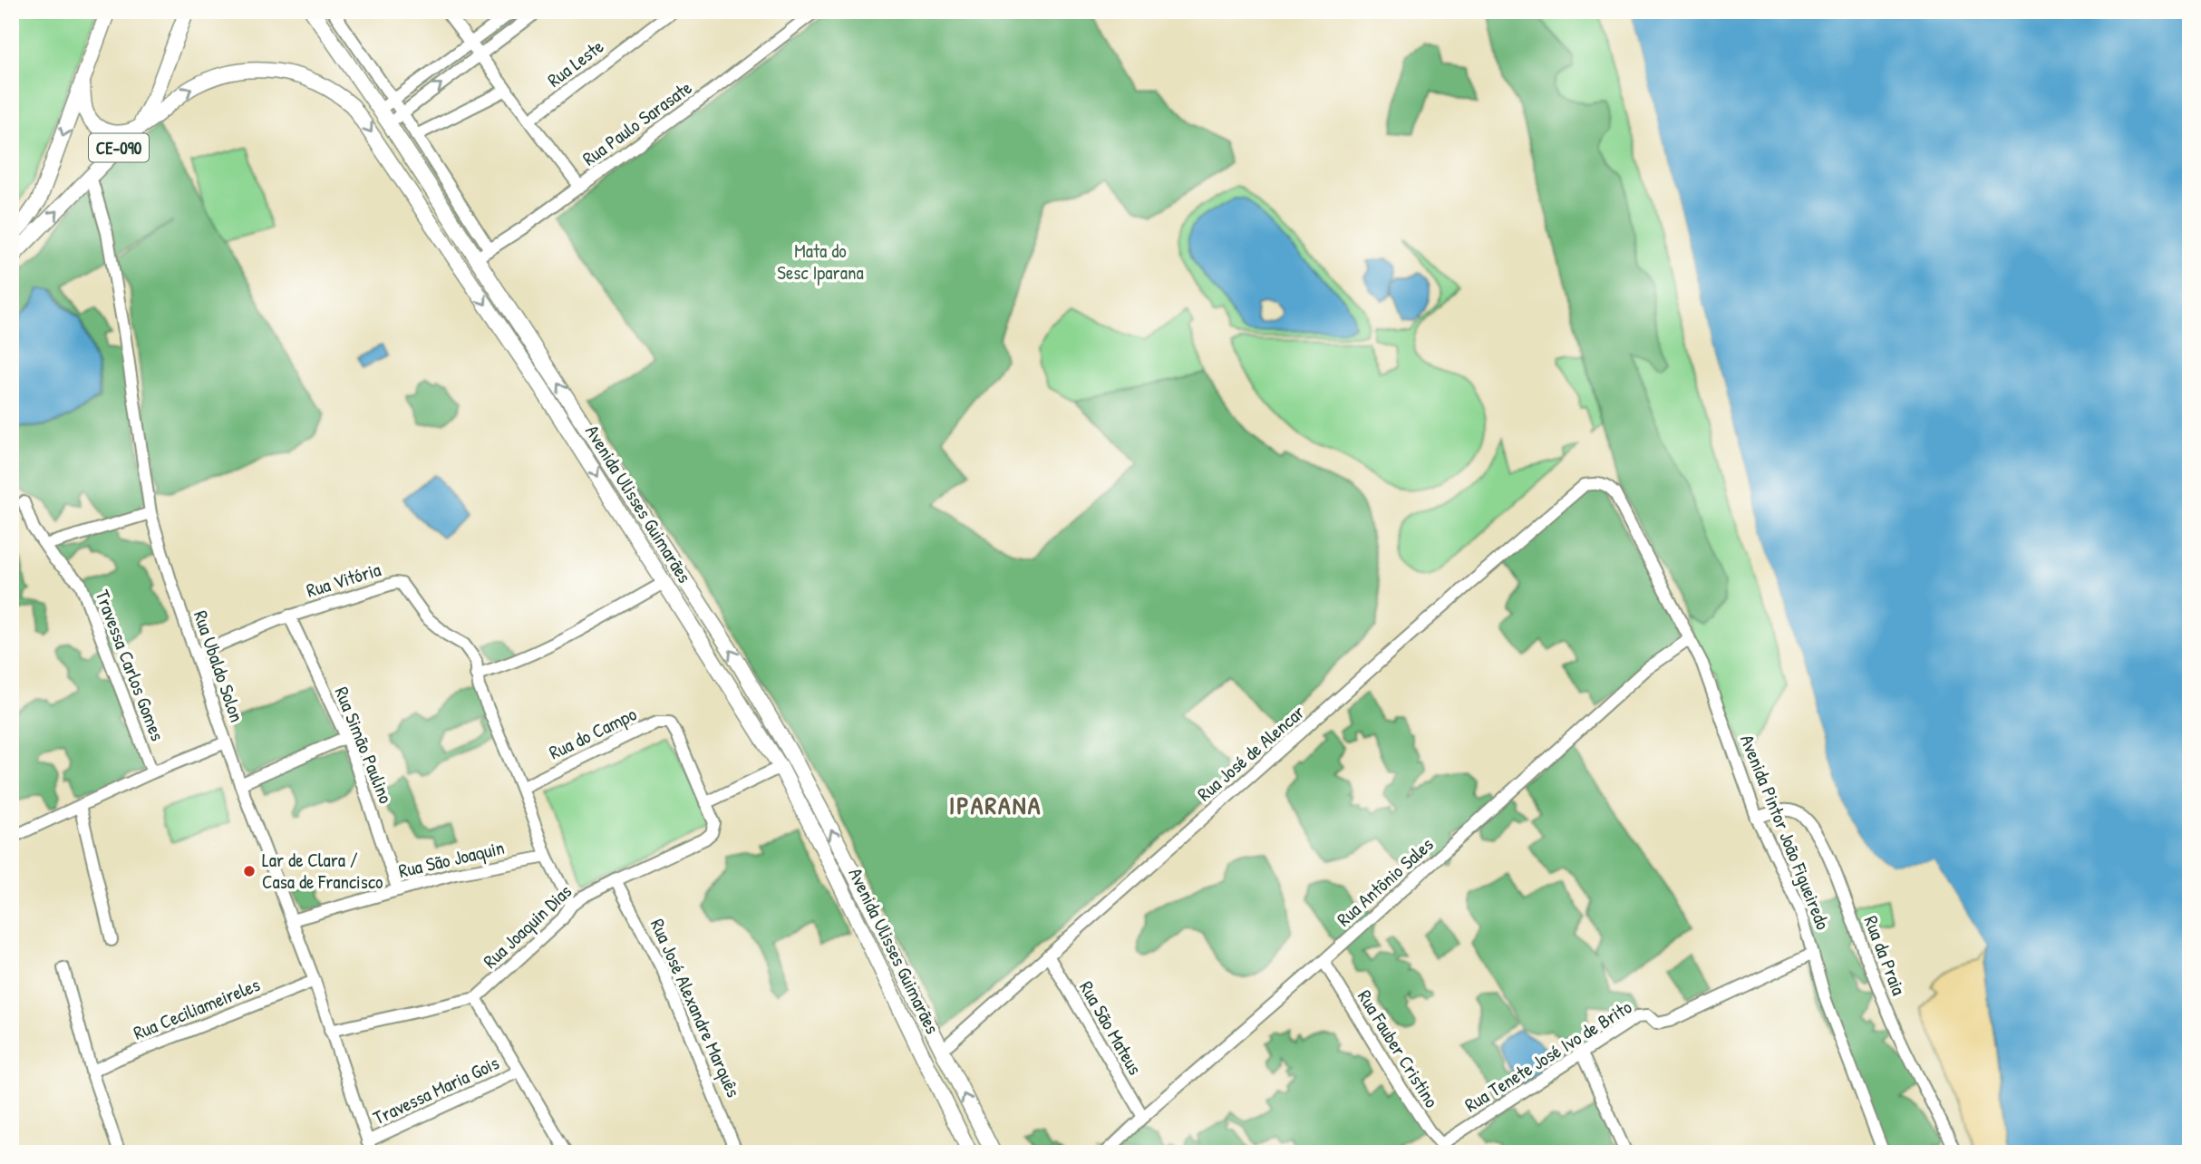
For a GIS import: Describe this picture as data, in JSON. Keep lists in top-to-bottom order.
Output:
{
  "streets": {
    "main road": ["CE-090", "Avenida Ulisses Guimarães"],
    "street": [
      "Rua Leste",
      "Rua Paulo Sarasate",
      "Rua Vitória",
      "Travessa Carlos Gomes",
      "Rua Ubaldo Solon",
      "Rua do Campo",
      "Rua Simão Paulino",
      "Rua José de Alencar",
      "Avenida Pintor João Figueiredo",
      "Rua São Joaquin",
      "Rua Antônio Sales",
      "Rua Joaquin Dias",
      "Rua da Praia",
      "Rua José Alexandre Marquês",
      "Rua Ceciliameireles",
      "Rua São Mateus",
      "Rua Fauber Cristino",
      "Rua Tenete José Ivo de Brito",
      "Travessa Maria Gois"
    ]
  },
  "crossings": [
    ["Rua Paulo Sarasate", "Avenida Ulisses Guimarães"],
    ["CE-090", "Avenida Ulisses Guimarães"],
    ["CE-090", "Rua Ubaldo Solon"],
    ["Avenida Ulisses Guimarães", "Rua José de Alencar"],
    ["Rua Vitória", "Rua Ubaldo Solon"],
    ["Rua Vitória", "Rua Simão Paulino"],
    ["Rua Ubaldo Solon", "Rua São Joaquin"],
    ["Rua Ubaldo Solon", "Rua Joaquin Dias"],
    ["Rua Ubaldo Solon", "Rua Ceciliameireles"],
    ["Rua Ubaldo Solon", "Travessa Maria Gois"],
    ["Rua do Campo", "Rua Joaquin Dias"],
    ["Rua Simão Paulino", "Rua São Joaquin"],
    ["Rua José de Alencar", "Avenida Pintor João Figueiredo"],
    ["Rua José de Alencar", "Rua São Mateus"],
    ["Avenida Pintor João Figueiredo", "Rua Antônio Sales"],
    ["Avenida Pintor João Figueiredo", "Rua da Praia"],
    ["Avenida Pintor João Figueiredo", "Rua Tenete José Ivo de Brito"],
    ["Rua Antônio Sales", "Rua São Mateus"],
    ["Rua Antônio Sales", "Rua Fauber Cristino"],
    ["Rua Joaquin Dias", "Rua José Alexandre Marquês"],
    ["Rua Fauber Cristino", "Rua Tenete José Ivo de Brito"]
  ],
  "districts": ["IPARANA"],
  "parks": ["Mata do Sesc Iparana"],
  "places": ["Lar de Clara / Casa de Francisco"]
}
